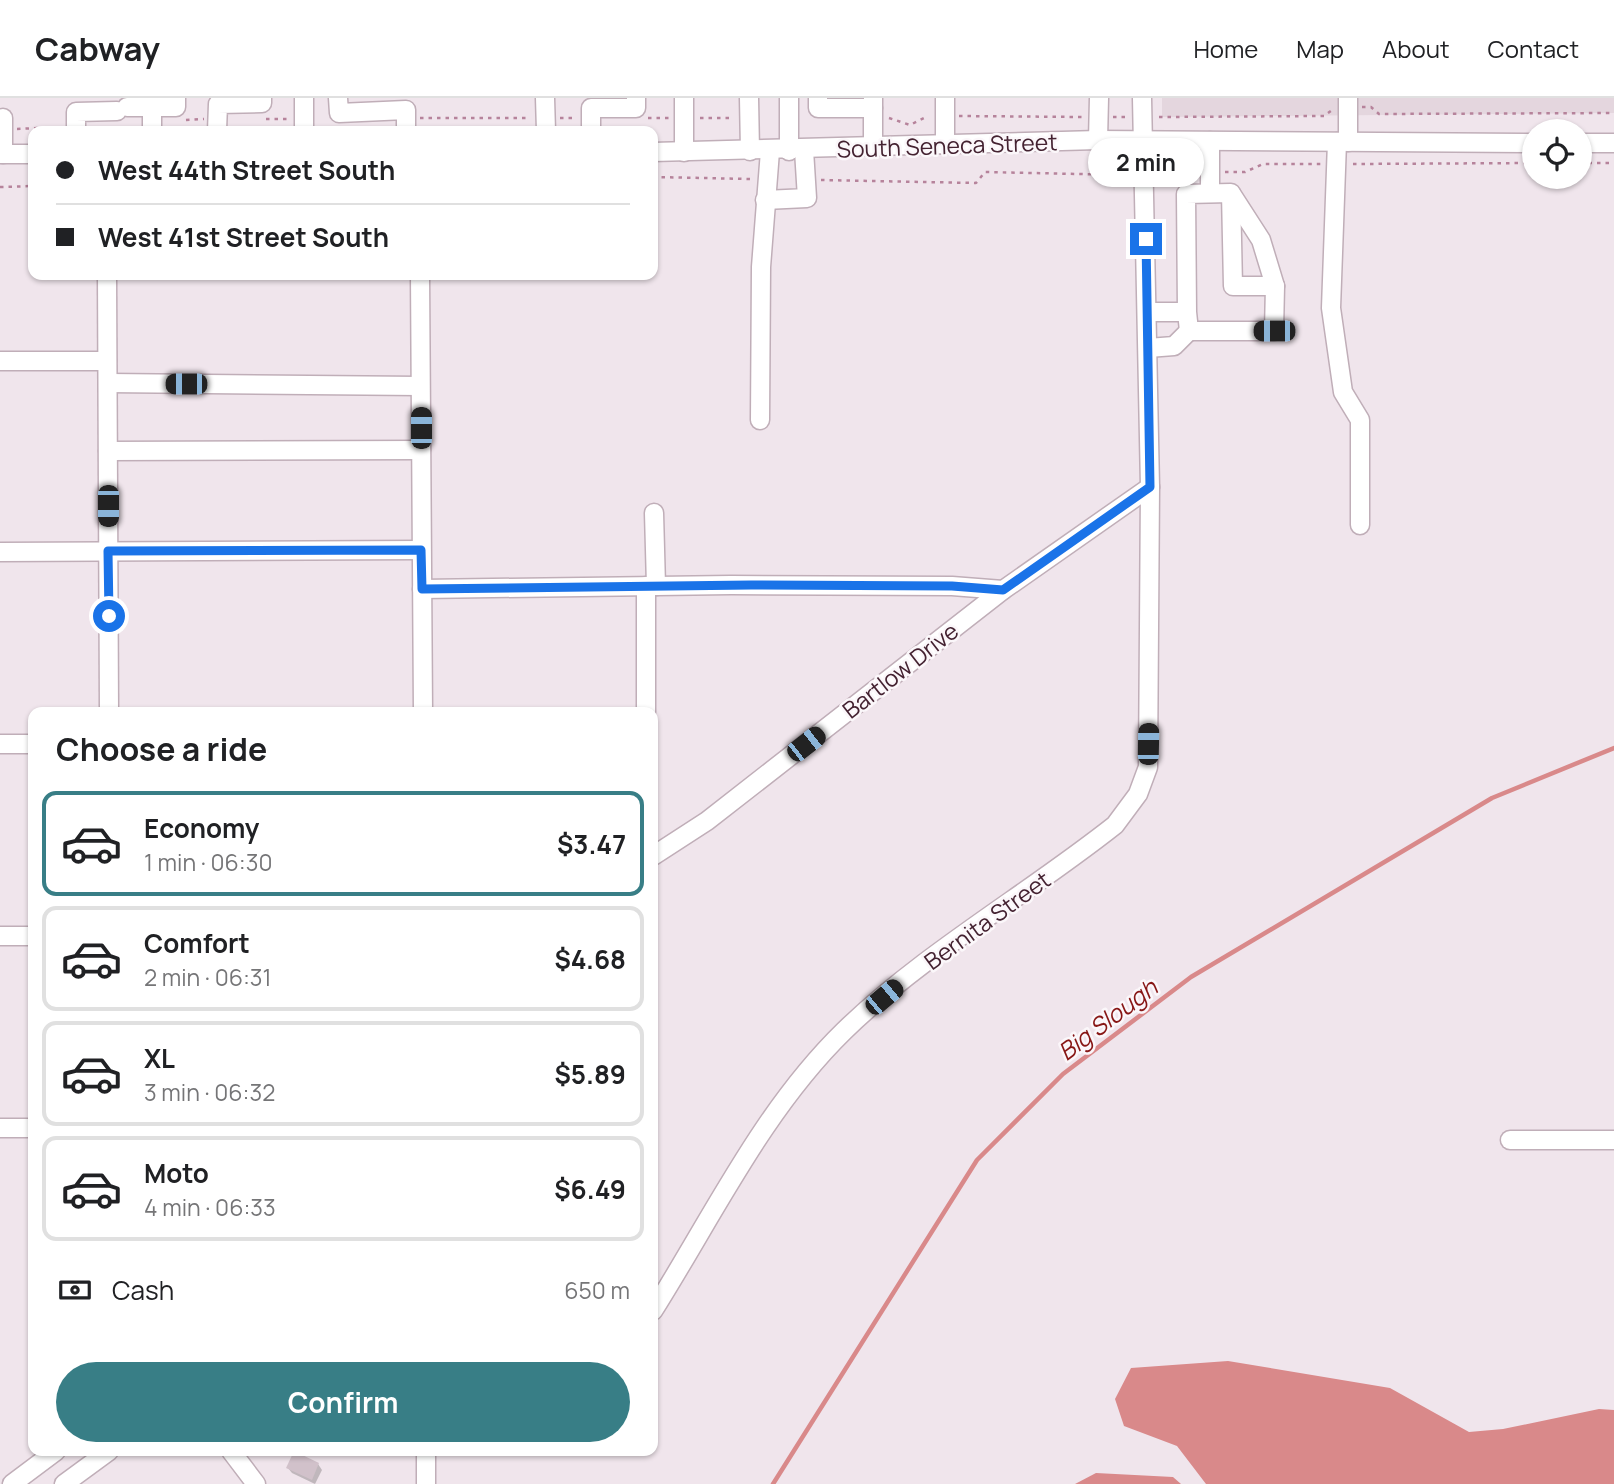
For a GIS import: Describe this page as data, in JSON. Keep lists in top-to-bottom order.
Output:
{
  "streets": {
    "street": ["South Seneca Street", "Bartlow Drive", "Bernita Street"]
  },
  "crossings": [
    ["Bartlow Drive", "Bernita Street"]
  ],
  "water": ["Big Slough"],
  "page": {
    "header": "Cabway",
    "nav": [
      "Home",
      "Map",
      "About",
      "Contact"
    ],
    "banner": ["West 44th Street South", "West 41st Street South"],
    "bubble": "2 min",
    "heading": "Choose a ride",
    "list": [
      {
        "name": "Economy",
        "note": "1 min · 06:30",
        "value": "$3.47"
      },
      {
        "name": "Comfort",
        "note": "2 min · 06:31",
        "value": "$4.68"
      },
      {
        "name": "XL",
        "note": "3 min · 06:32",
        "value": "$5.89"
      },
      {
        "name": "Moto",
        "note": "4 min · 06:33",
        "value": "$6.49"
      }
    ],
    "pay": ["Cash", "650 m"],
    "buttons": "Confirm"
  }
}
